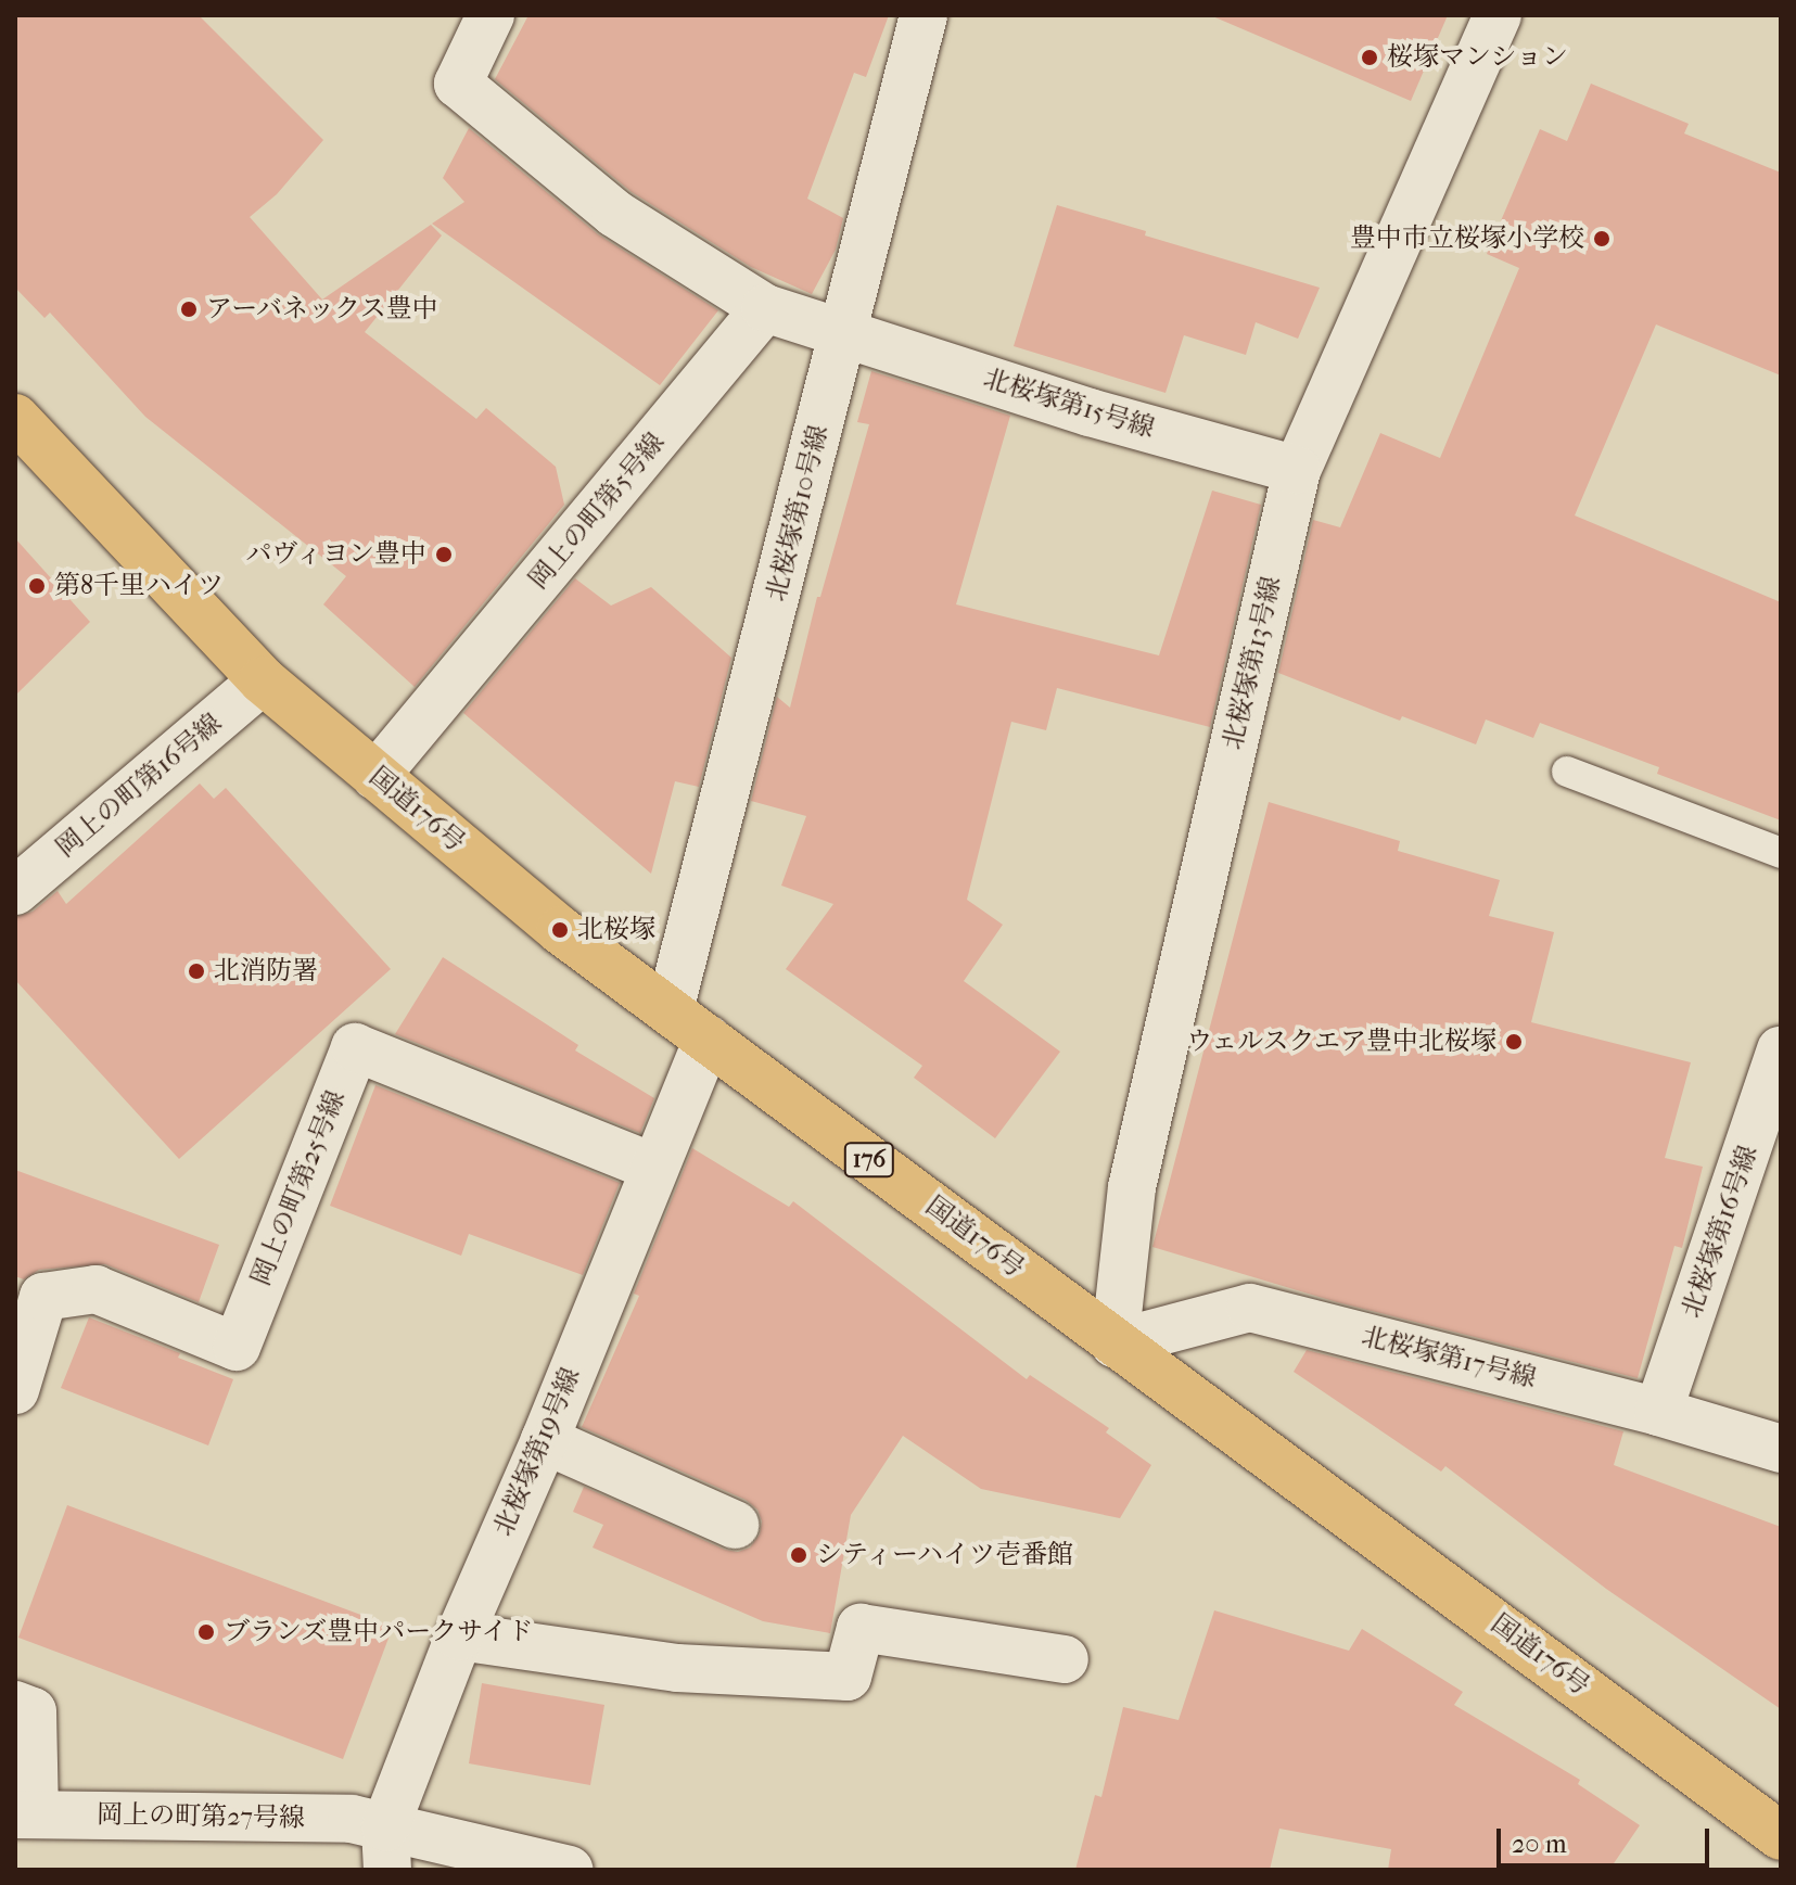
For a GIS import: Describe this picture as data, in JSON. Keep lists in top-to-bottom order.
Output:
{
  "streets": {
    "highway": ["国道176号", "176"],
    "street": [
      "北桜塚第15号線",
      "岡上の町第5号線",
      "北桜塚第10号線",
      "北桜塚第13号線",
      "岡上の町第16号線",
      "岡上の町第25号線",
      "北桜塚第16号線",
      "北桜塚第17号線",
      "北桜塚第19号線",
      "岡上の町第27号線"
    ]
  },
  "crossings": [
    ["北桜塚第15号線", "北桜塚第10号線"],
    ["北桜塚第15号線", "北桜塚第13号線"],
    ["岡上の町第5号線", "国道176号"],
    ["北桜塚第10号線", "国道176号"],
    ["北桜塚第13号線", "国道176号"],
    ["北桜塚第13号線", "北桜塚第17号線"],
    ["岡上の町第16号線", "国道176号"],
    ["国道176号", "北桜塚第17号線"],
    ["国道176号", "北桜塚第19号線"],
    ["岡上の町第25号線", "北桜塚第19号線"],
    ["北桜塚第16号線", "北桜塚第17号線"],
    ["北桜塚第19号線", "岡上の町第27号線"]
  ],
  "places": [
    "桜塚マンション",
    "豊中市立桜塚小学校",
    "アーバネックス豊中",
    "パヴィヨン豊中",
    "第8千里ハイツ",
    "北桜塚",
    "北消防署",
    "ウェルスクエア豊中北桜塚",
    "シティーハイツ壱番館",
    "ブランズ豊中パークサイド"
  ],
  "scale_bar": "20 m"
}
